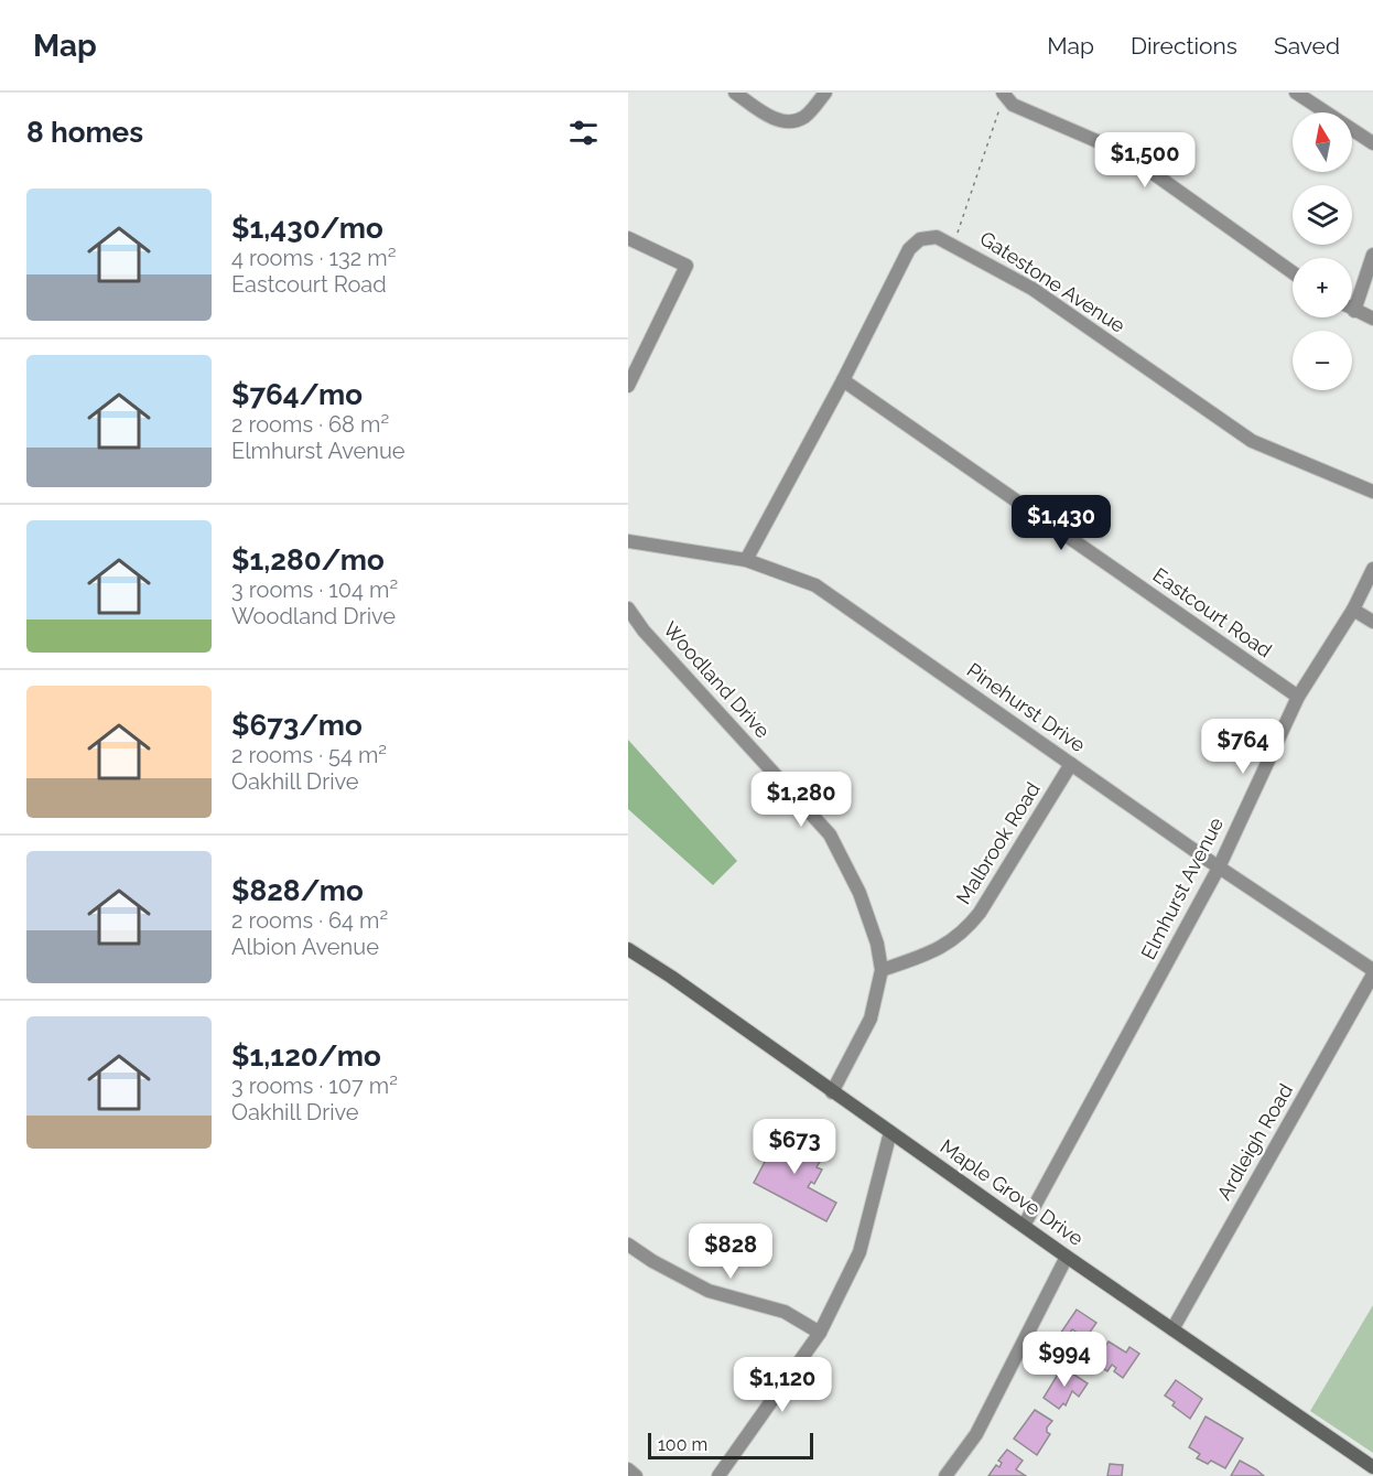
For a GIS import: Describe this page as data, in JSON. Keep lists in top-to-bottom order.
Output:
{
  "streets": {
    "street": [
      "Gatestone Avenue",
      "Eastcourt Road",
      "Woodland Drive",
      "Pinehurst Drive",
      "Malbrook Road",
      "Elmhurst Avenue",
      "Ardleigh Road",
      "Maple Grove Drive"
    ]
  },
  "crossings": [
    ["Gatestone Avenue", "Eastcourt Road"],
    ["Gatestone Avenue", "Pinehurst Drive"],
    ["Eastcourt Road", "Elmhurst Avenue"],
    ["Woodland Drive", "Malbrook Road"],
    ["Woodland Drive", "Maple Grove Drive"],
    ["Pinehurst Drive", "Malbrook Road"],
    ["Pinehurst Drive", "Elmhurst Avenue"],
    ["Elmhurst Avenue", "Maple Grove Drive"],
    ["Ardleigh Road", "Maple Grove Drive"]
  ],
  "scale_bar": "100 m",
  "north": "top",
  "page": {
    "header": "Map",
    "nav": ["Map", "Directions", "Saved"],
    "heading": "8 homes",
    "map_buttons": ["+", "−"],
    "price": [
      "$1,500",
      "$1,430",
      "$764",
      "$1,280",
      "$673",
      "$828",
      "$994",
      "$1,120"
    ],
    "list": [
      {
        "name": "$1,430/mo",
        "note": "4 rooms · 132 m² · Eastcourt Road"
      },
      {
        "name": "$764/mo",
        "note": "2 rooms · 68 m² · Elmhurst Avenue"
      },
      {
        "name": "$1,280/mo",
        "note": "3 rooms · 104 m² · Woodland Drive"
      },
      {
        "name": "$673/mo",
        "note": "2 rooms · 54 m² · Oakhill Drive"
      },
      {
        "name": "$828/mo",
        "note": "2 rooms · 64 m² · Albion Avenue"
      },
      {
        "name": "$1,120/mo",
        "note": "3 rooms · 107 m² · Oakhill Drive"
      }
    ],
    "scale": "100 m"
  }
}
